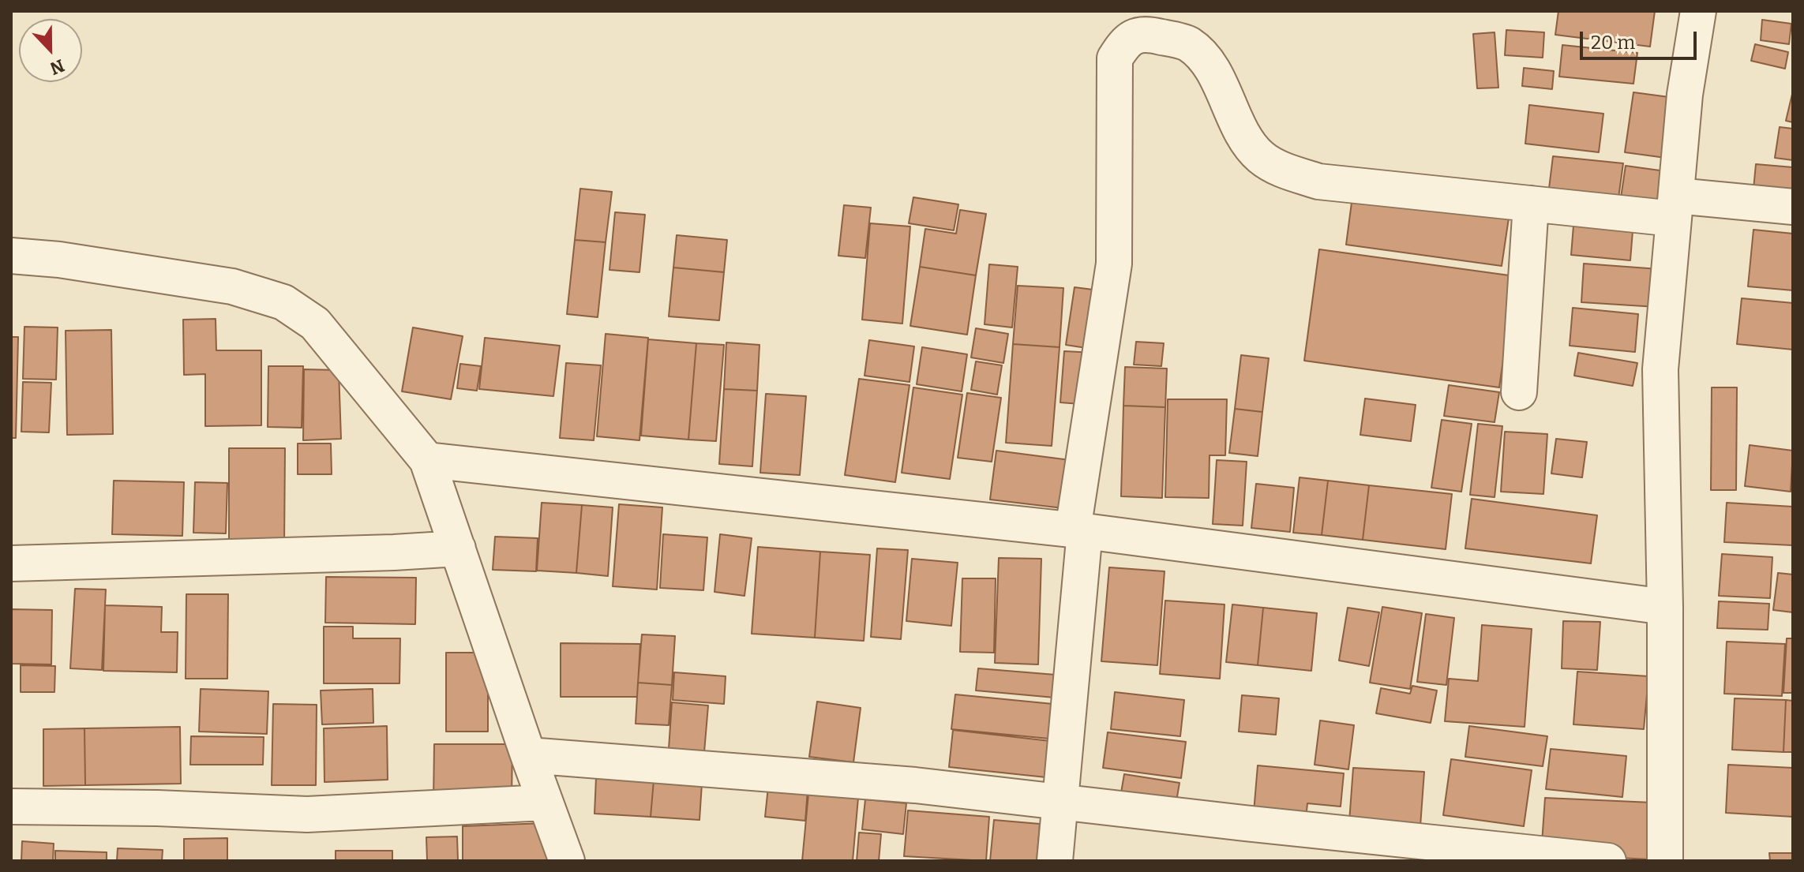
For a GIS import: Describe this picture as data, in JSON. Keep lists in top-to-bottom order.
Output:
{
  "scale_bar": "20 m",
  "north": "bottom"
}
